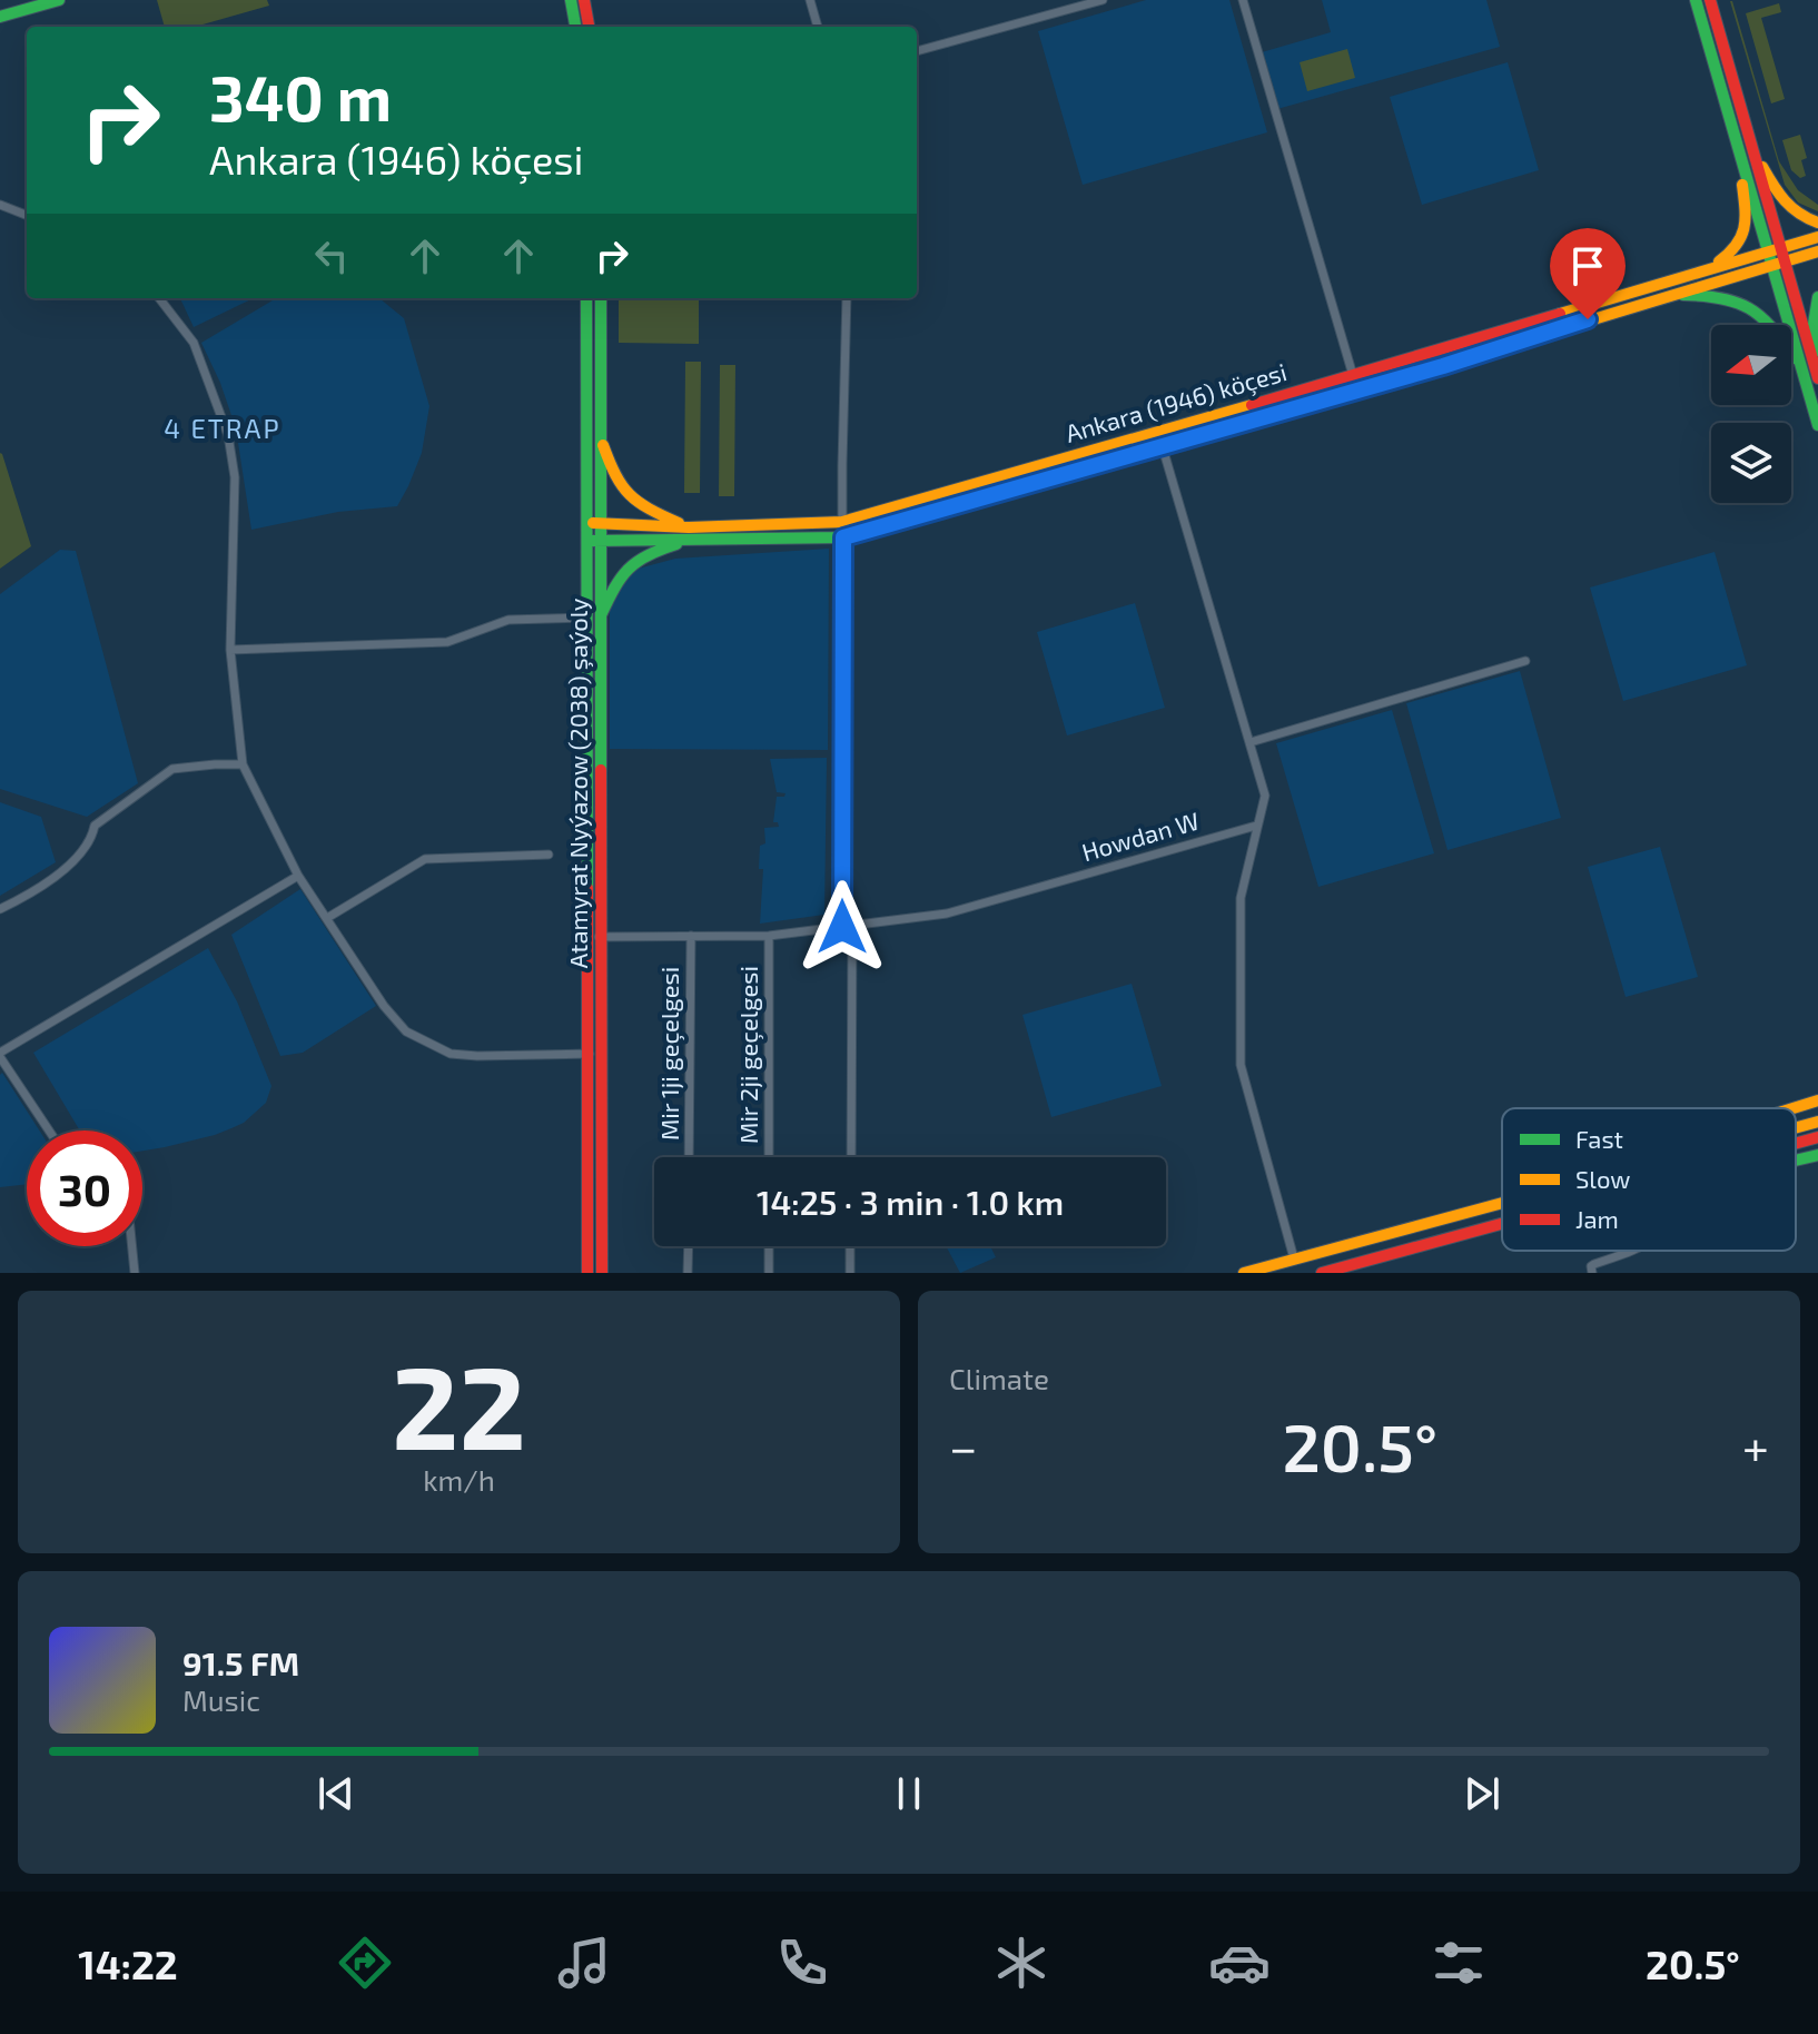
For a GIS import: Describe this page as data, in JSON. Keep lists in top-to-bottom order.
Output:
{
  "streets": {
    "main road": ["Ankara (1946) köçesi", "Atamyrat Nyýazow (2038) şaýoly"],
    "street": ["Howdan W", "Mir 1ji geçelgesi", "Mir 2ji geçelgesi"]
  },
  "crossings": [
    ["Ankara (1946) köçesi", "Atamyrat Nyýazow (2038) şaýoly"],
    ["Atamyrat Nyýazow (2038) şaýoly", "Howdan W"],
    ["Howdan W", "Mir 1ji geçelgesi"],
    ["Howdan W", "Mir 2ji geçelgesi"]
  ],
  "districts": ["4 ETRAP"],
  "legend": ["Fast", "Slow", "Jam"],
  "north": "left",
  "page": {
    "turn": ["340 m", "Ankara (1946) köçesi"],
    "limit": "30",
    "trip": "14:25 · 3 min · 1.0 km",
    "tile": [
      ["22", "km/h"],
      "Climate"
    ],
    "heat": ["−", "20.5°", "+"],
    "song": ["91.5 FM", "Music"],
    "tabs": ["14:22", "20.5°"]
  }
}
